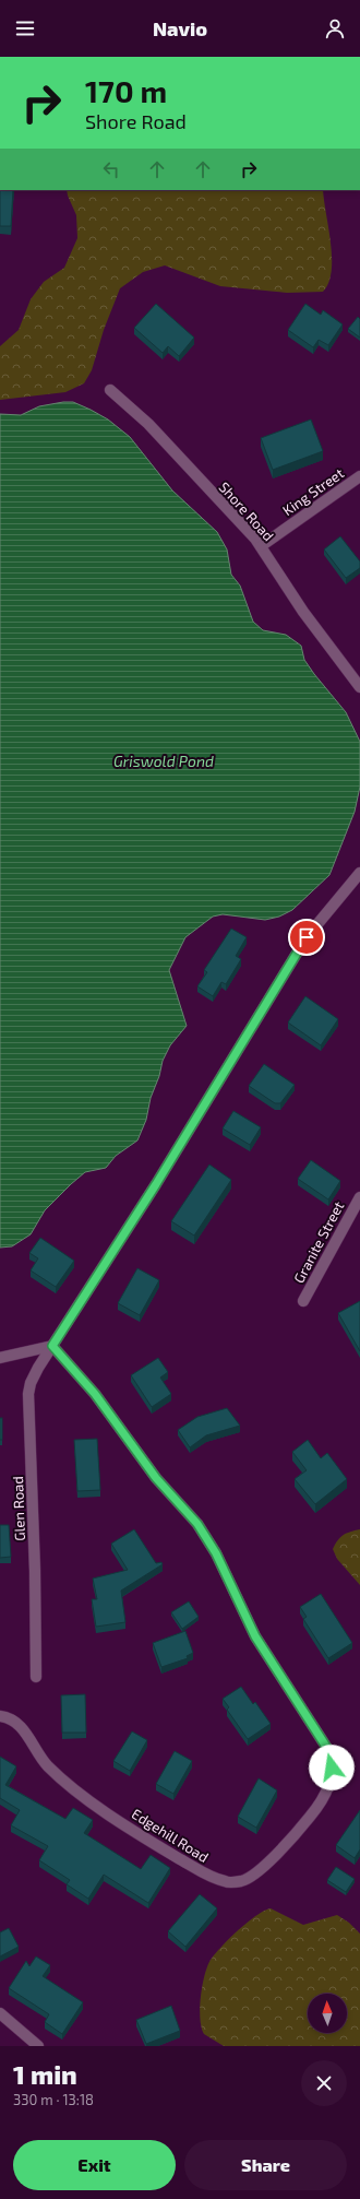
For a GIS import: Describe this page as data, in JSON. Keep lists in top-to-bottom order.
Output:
{
  "streets": {
    "street": [
      "King Street",
      "Shore Road",
      "Granite Street",
      "Glen Road",
      "Edgehill Road"
    ]
  },
  "crossings": [
    ["King Street", "Shore Road"],
    ["Glen Road", "Edgehill Road"]
  ],
  "water": ["Griswold Pond"],
  "north": "top",
  "page": {
    "header": "Navio",
    "turn": ["170 m", "Shore Road"],
    "heading": ["1 min", "330 m · 13:18"],
    "buttons": ["Exit", "Share"]
  }
}
